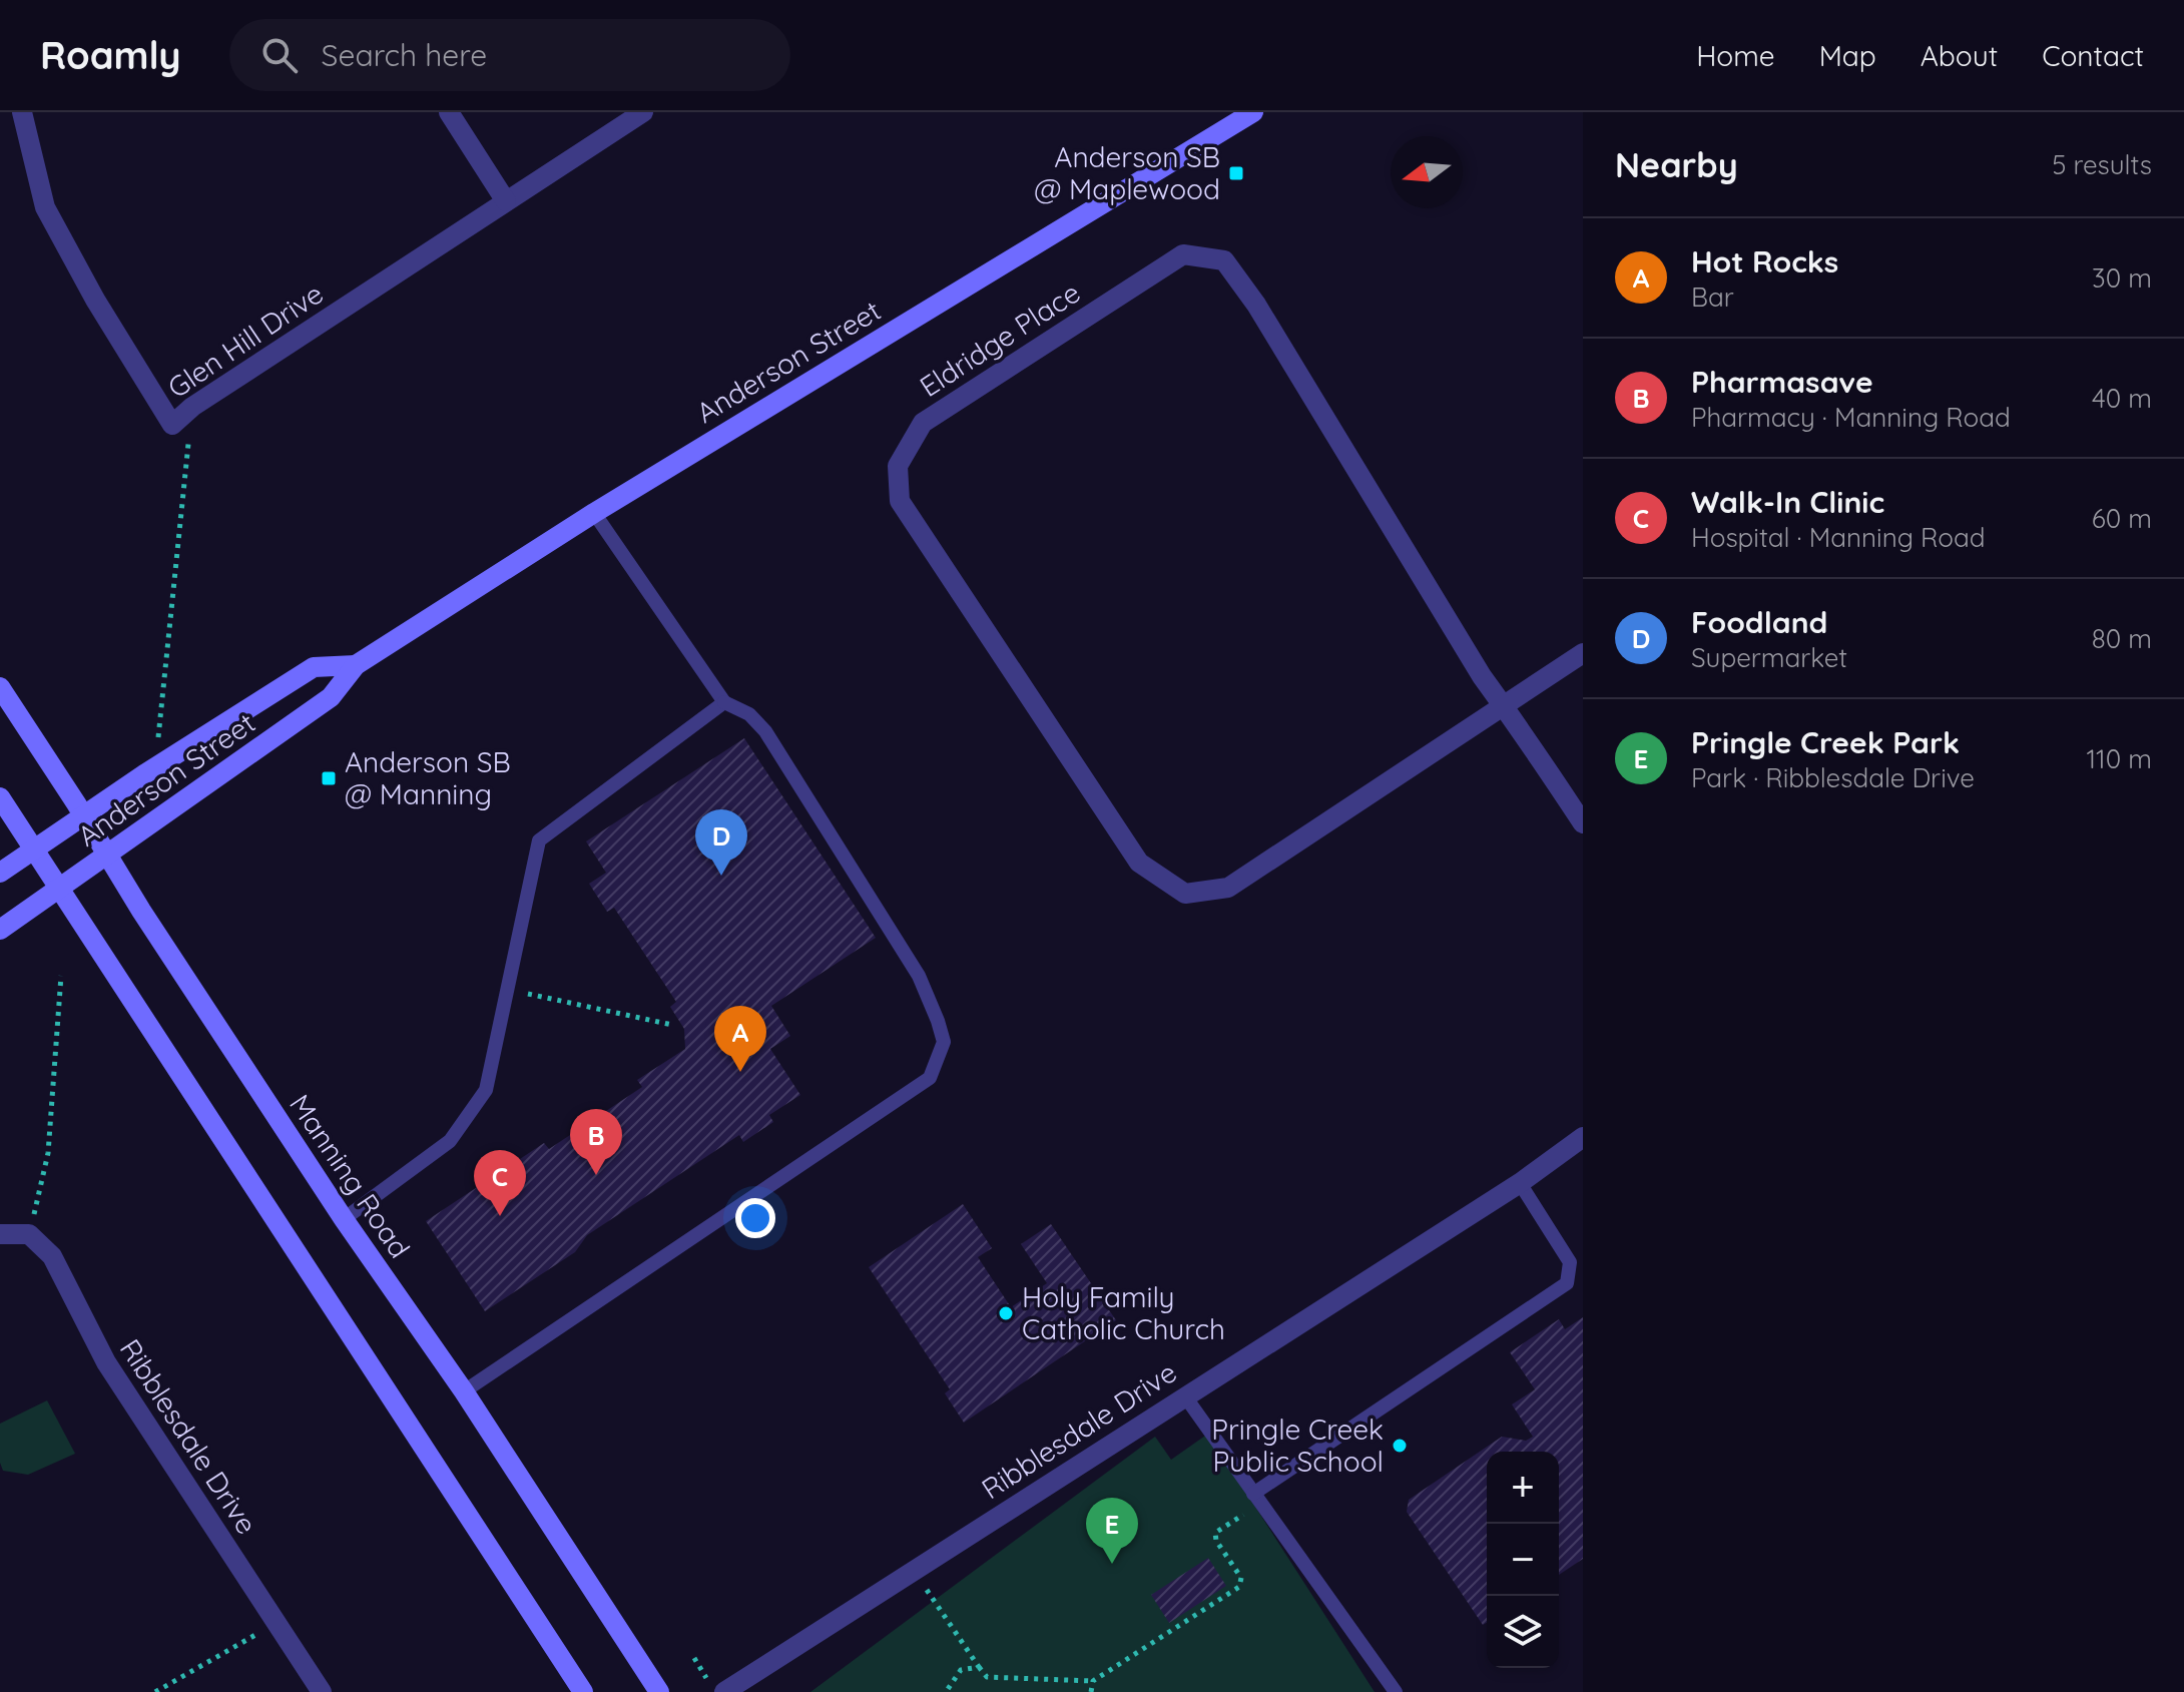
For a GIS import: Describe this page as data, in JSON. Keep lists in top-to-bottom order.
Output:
{
  "streets": {
    "main road": ["Anderson Street", "Manning Road"],
    "street": ["Eldridge Place", "Glen Hill Drive", "Ribblesdale Drive"]
  },
  "crossings": [
    ["Anderson Street", "Manning Road"]
  ],
  "places": {
    "transit": ["Anderson SB @ Maplewood", "Anderson SB @ Manning"],
    "other": ["Holy Family Catholic Church", "Pringle Creek Public School"]
  },
  "north": "left",
  "page": {
    "header": "Roamly",
    "search": "Search here",
    "nav": [
      "Home",
      "Map",
      "About",
      "Contact"
    ],
    "heading": ["Nearby", "5 results"],
    "list": [
      {
        "mark": "A",
        "name": "Hot Rocks",
        "note": "Bar",
        "value": "30 m"
      },
      {
        "mark": "B",
        "name": "Pharmasave",
        "note": "Pharmacy · Manning Road",
        "value": "40 m"
      },
      {
        "mark": "C",
        "name": "Walk-In Clinic",
        "note": "Hospital · Manning Road",
        "value": "60 m"
      },
      {
        "mark": "D",
        "name": "Foodland",
        "note": "Supermarket",
        "value": "80 m"
      },
      {
        "mark": "E",
        "name": "Pringle Creek Park",
        "note": "Park · Ribblesdale Drive",
        "value": "110 m"
      }
    ],
    "pins": [
      "D",
      "A",
      "B",
      "C",
      "E"
    ],
    "map_buttons": ["+", "−"]
  }
}
